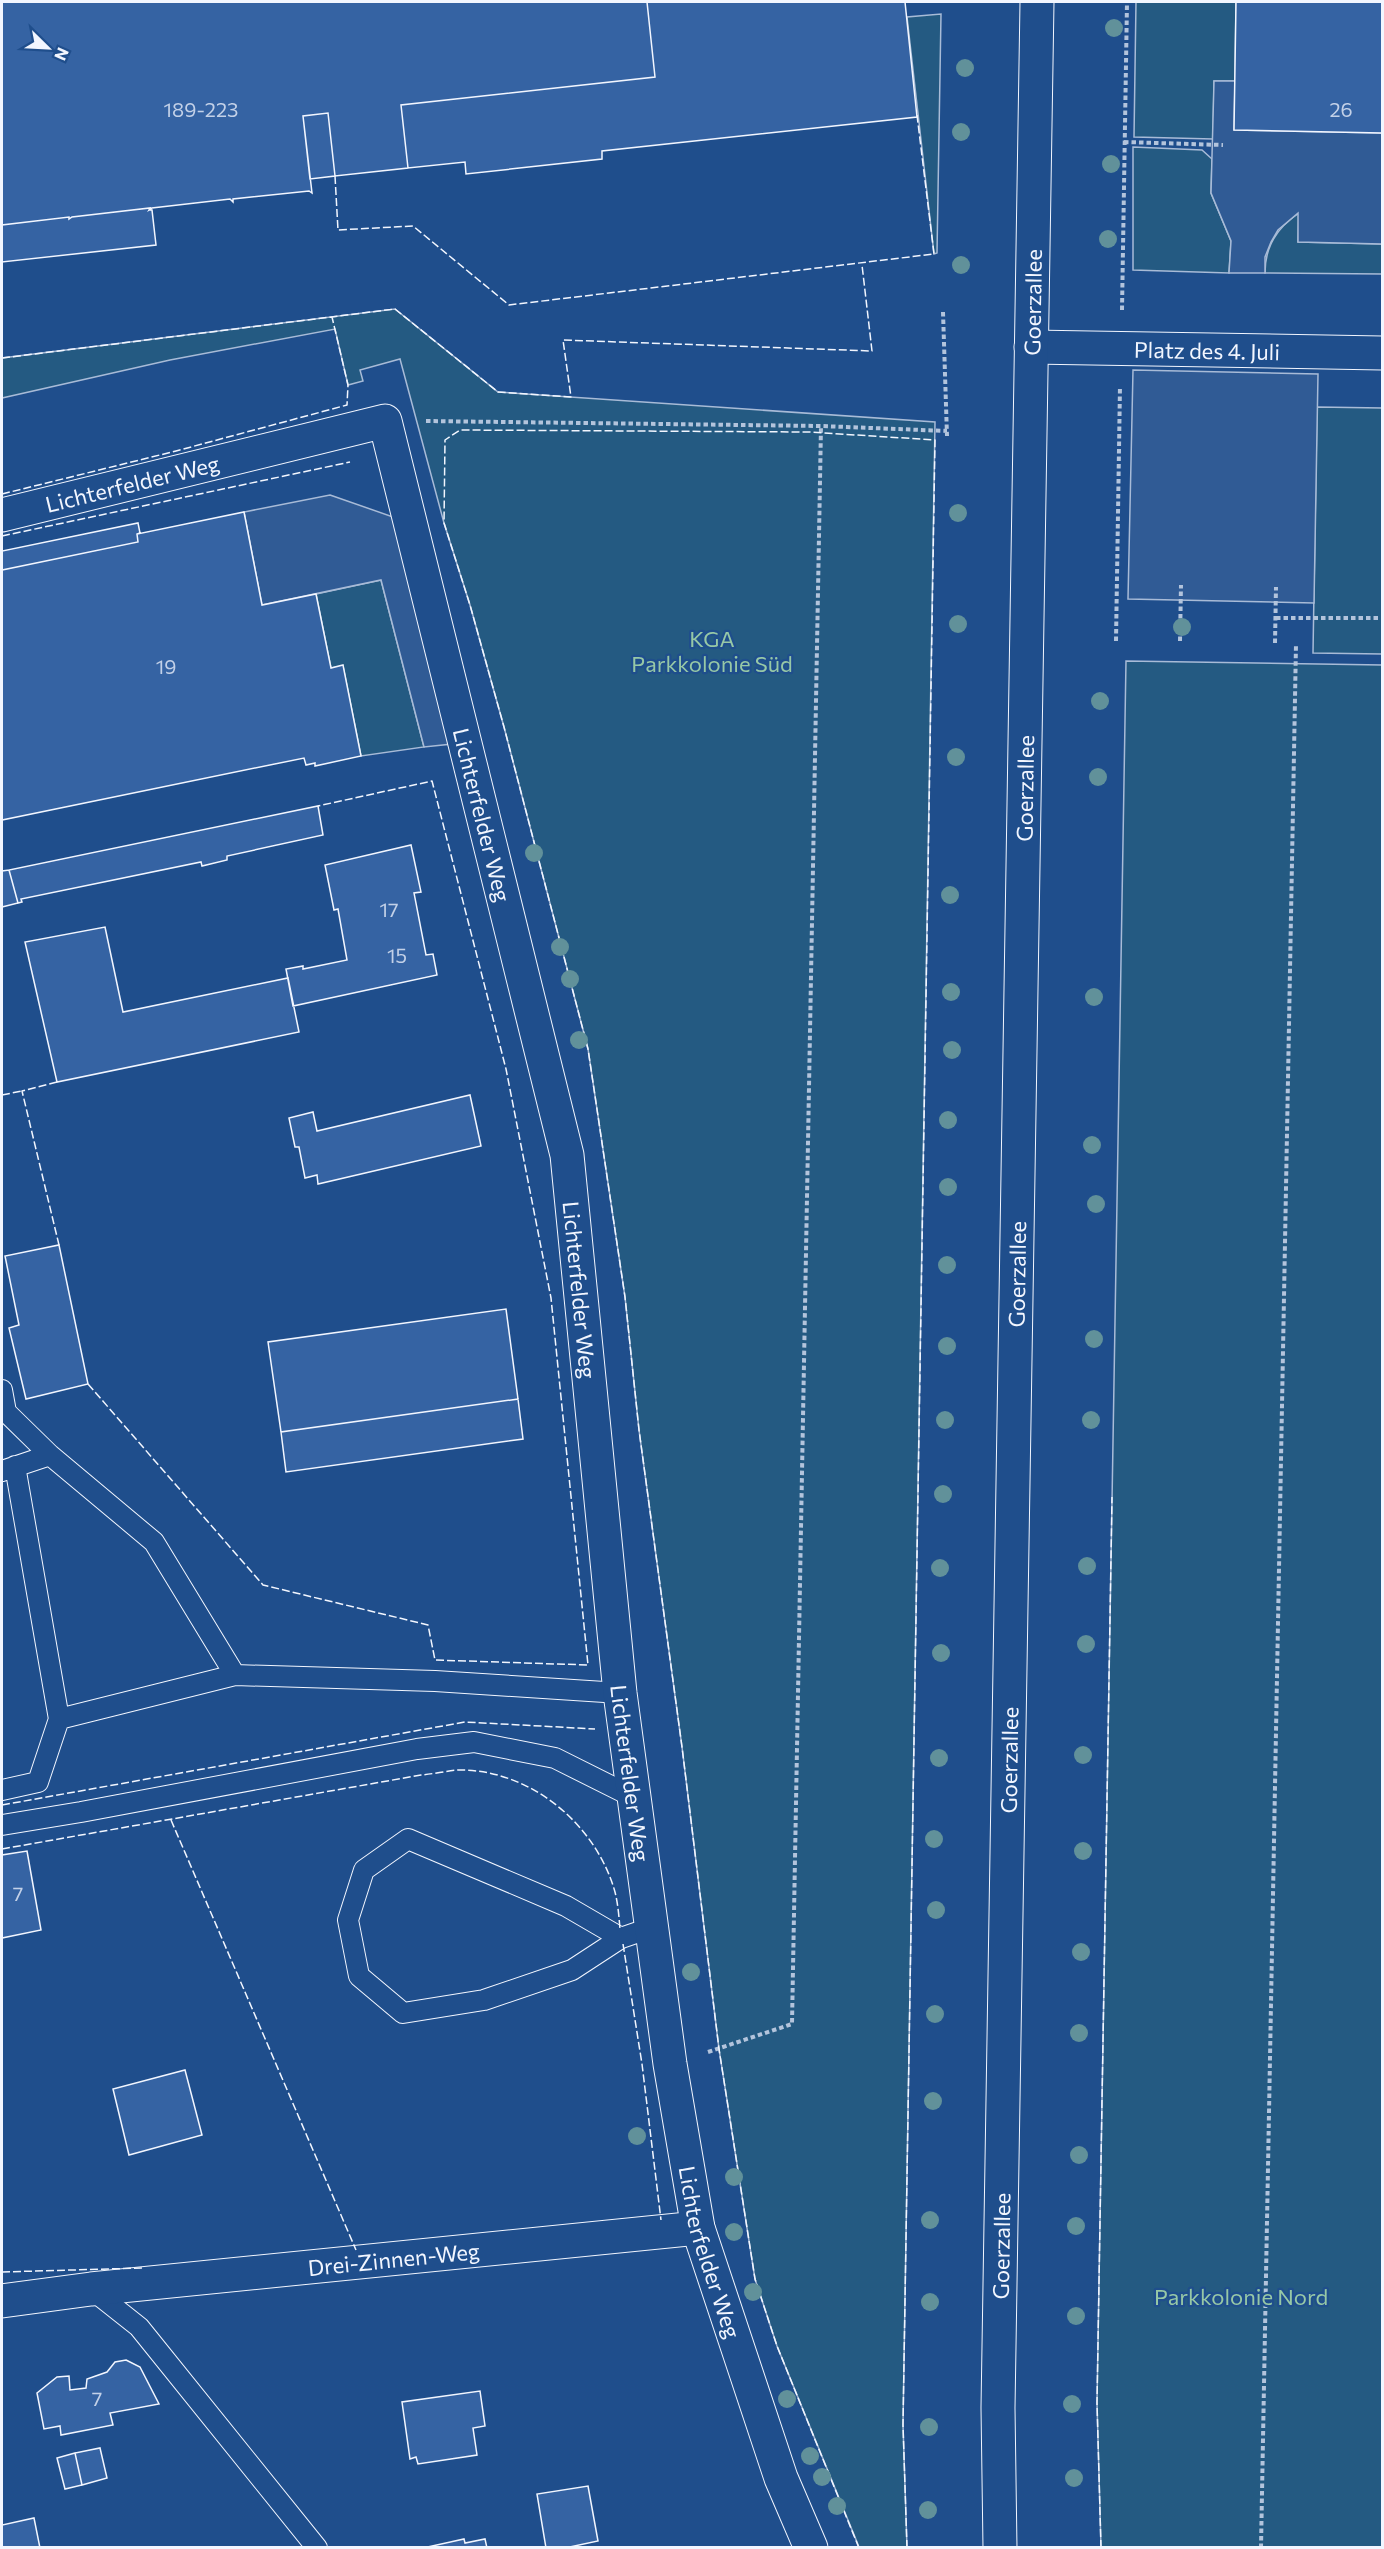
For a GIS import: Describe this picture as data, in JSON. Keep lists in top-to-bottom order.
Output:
{
  "streets": {
    "street": [
      "Goerzallee",
      "Platz des 4. Juli",
      "Lichterfelder Weg",
      "Drei-Zinnen-Weg"
    ]
  },
  "crossings": [
    ["Goerzallee", "Platz des 4. Juli"],
    ["Lichterfelder Weg", "Drei-Zinnen-Weg"]
  ],
  "parks": ["KGA Parkkolonie Süd", "Parkkolonie Nord"],
  "house_numbers": [
    "189-223",
    "26",
    "19",
    "17",
    "15",
    "7",
    "7"
  ],
  "north": "bottom right"
}
